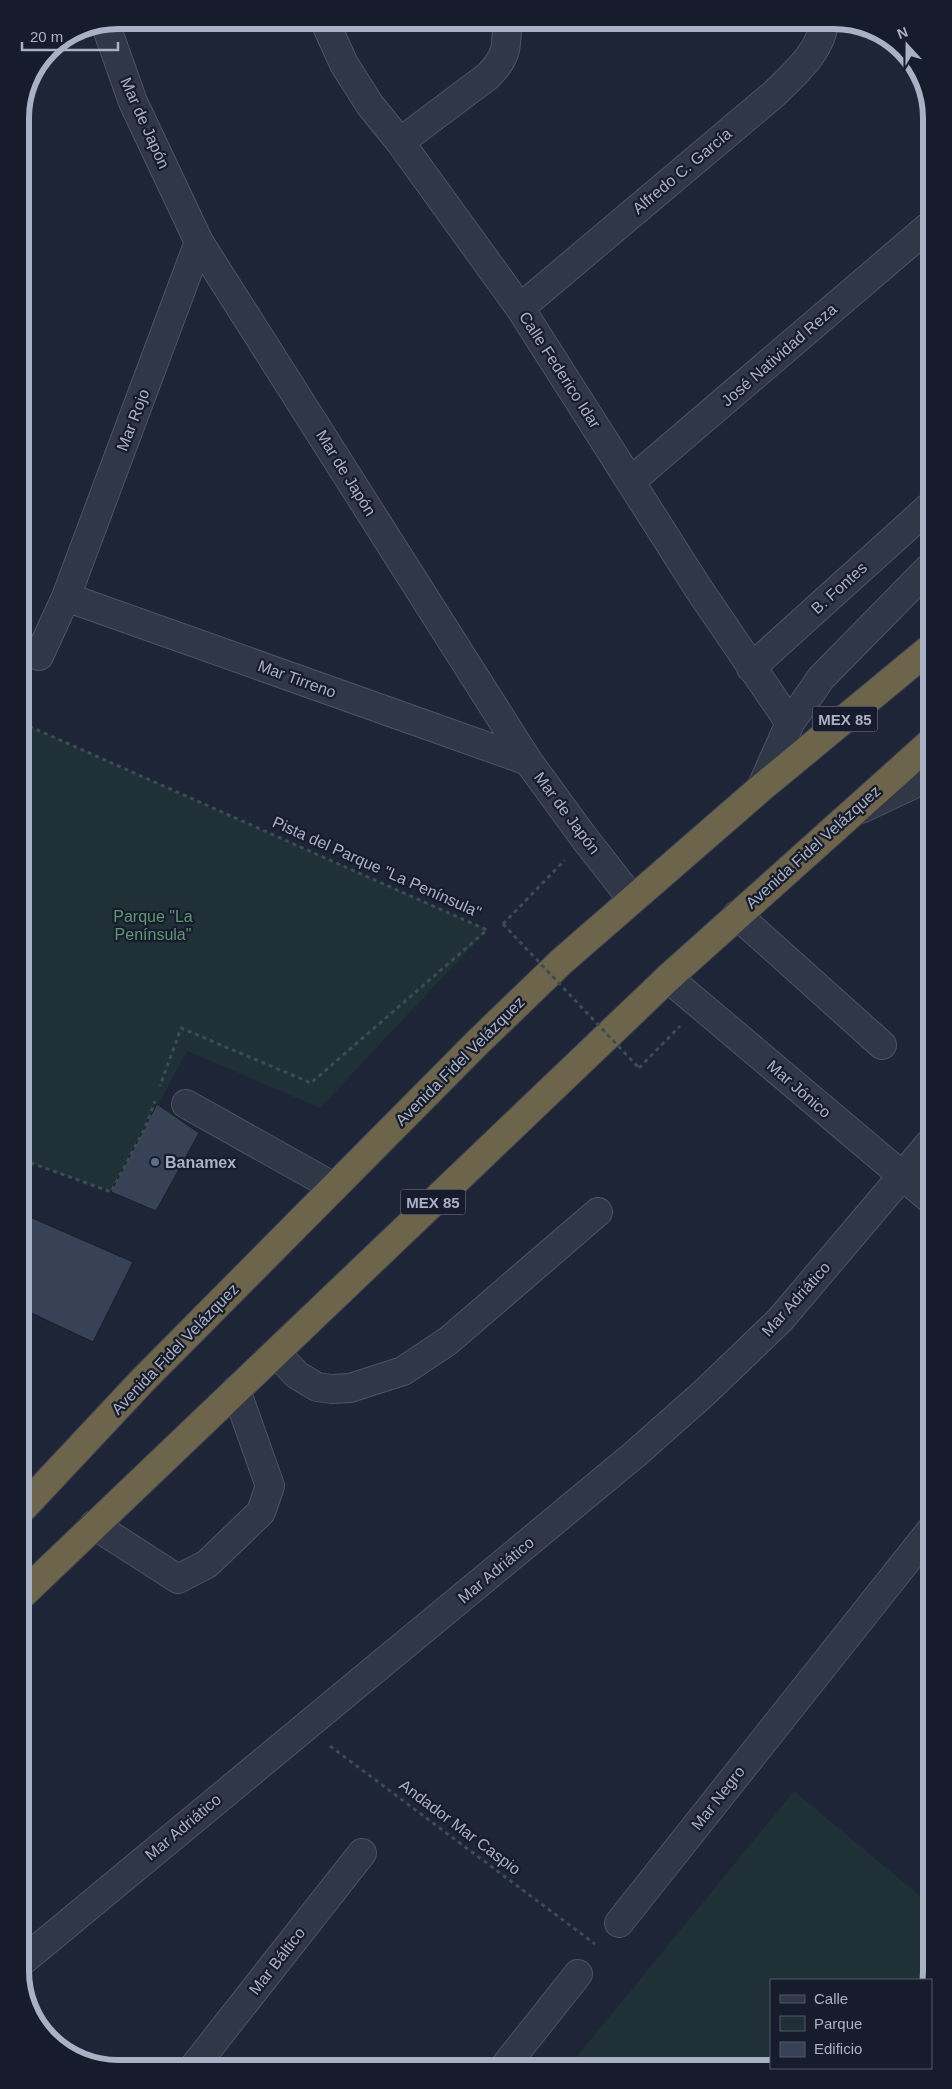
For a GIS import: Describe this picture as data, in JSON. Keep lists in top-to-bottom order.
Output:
{
  "streets": {
    "highway": ["MEX 85", "Avenida Fidel Velázquez"],
    "street": [
      "Mar de Japón",
      "Alfredo C. García",
      "José Natividad Reza",
      "Calle Federico Idar",
      "Mar Rojo",
      "B. Fontes",
      "Mar Tirreno",
      "Mar Jónico",
      "Mar Adriático",
      "Mar Negro",
      "Mar Báltico"
    ],
    "path": ["Pista del Parque \"La Península\"", "Andador Mar Caspio"]
  },
  "crossings": [
    ["Mar de Japón", "Mar Rojo"],
    ["Mar de Japón", "Mar Tirreno"],
    ["Mar de Japón", "Avenida Fidel Velázquez"],
    ["Alfredo C. García", "Calle Federico Idar"],
    ["José Natividad Reza", "Calle Federico Idar"],
    ["Calle Federico Idar", "B. Fontes"],
    ["Mar Rojo", "Mar Tirreno"],
    ["Avenida Fidel Velázquez", "Mar Jónico"],
    ["Mar Jónico", "Mar Adriático"],
    ["Mar Adriático", "Andador Mar Caspio"],
    ["Mar Negro", "Andador Mar Caspio"]
  ],
  "parks": ["Parque \"La Península\""],
  "places": ["Banamex"],
  "legend": ["Calle", "Parque", "Edificio"],
  "scale_bar": "20 m",
  "north": "top"
}
